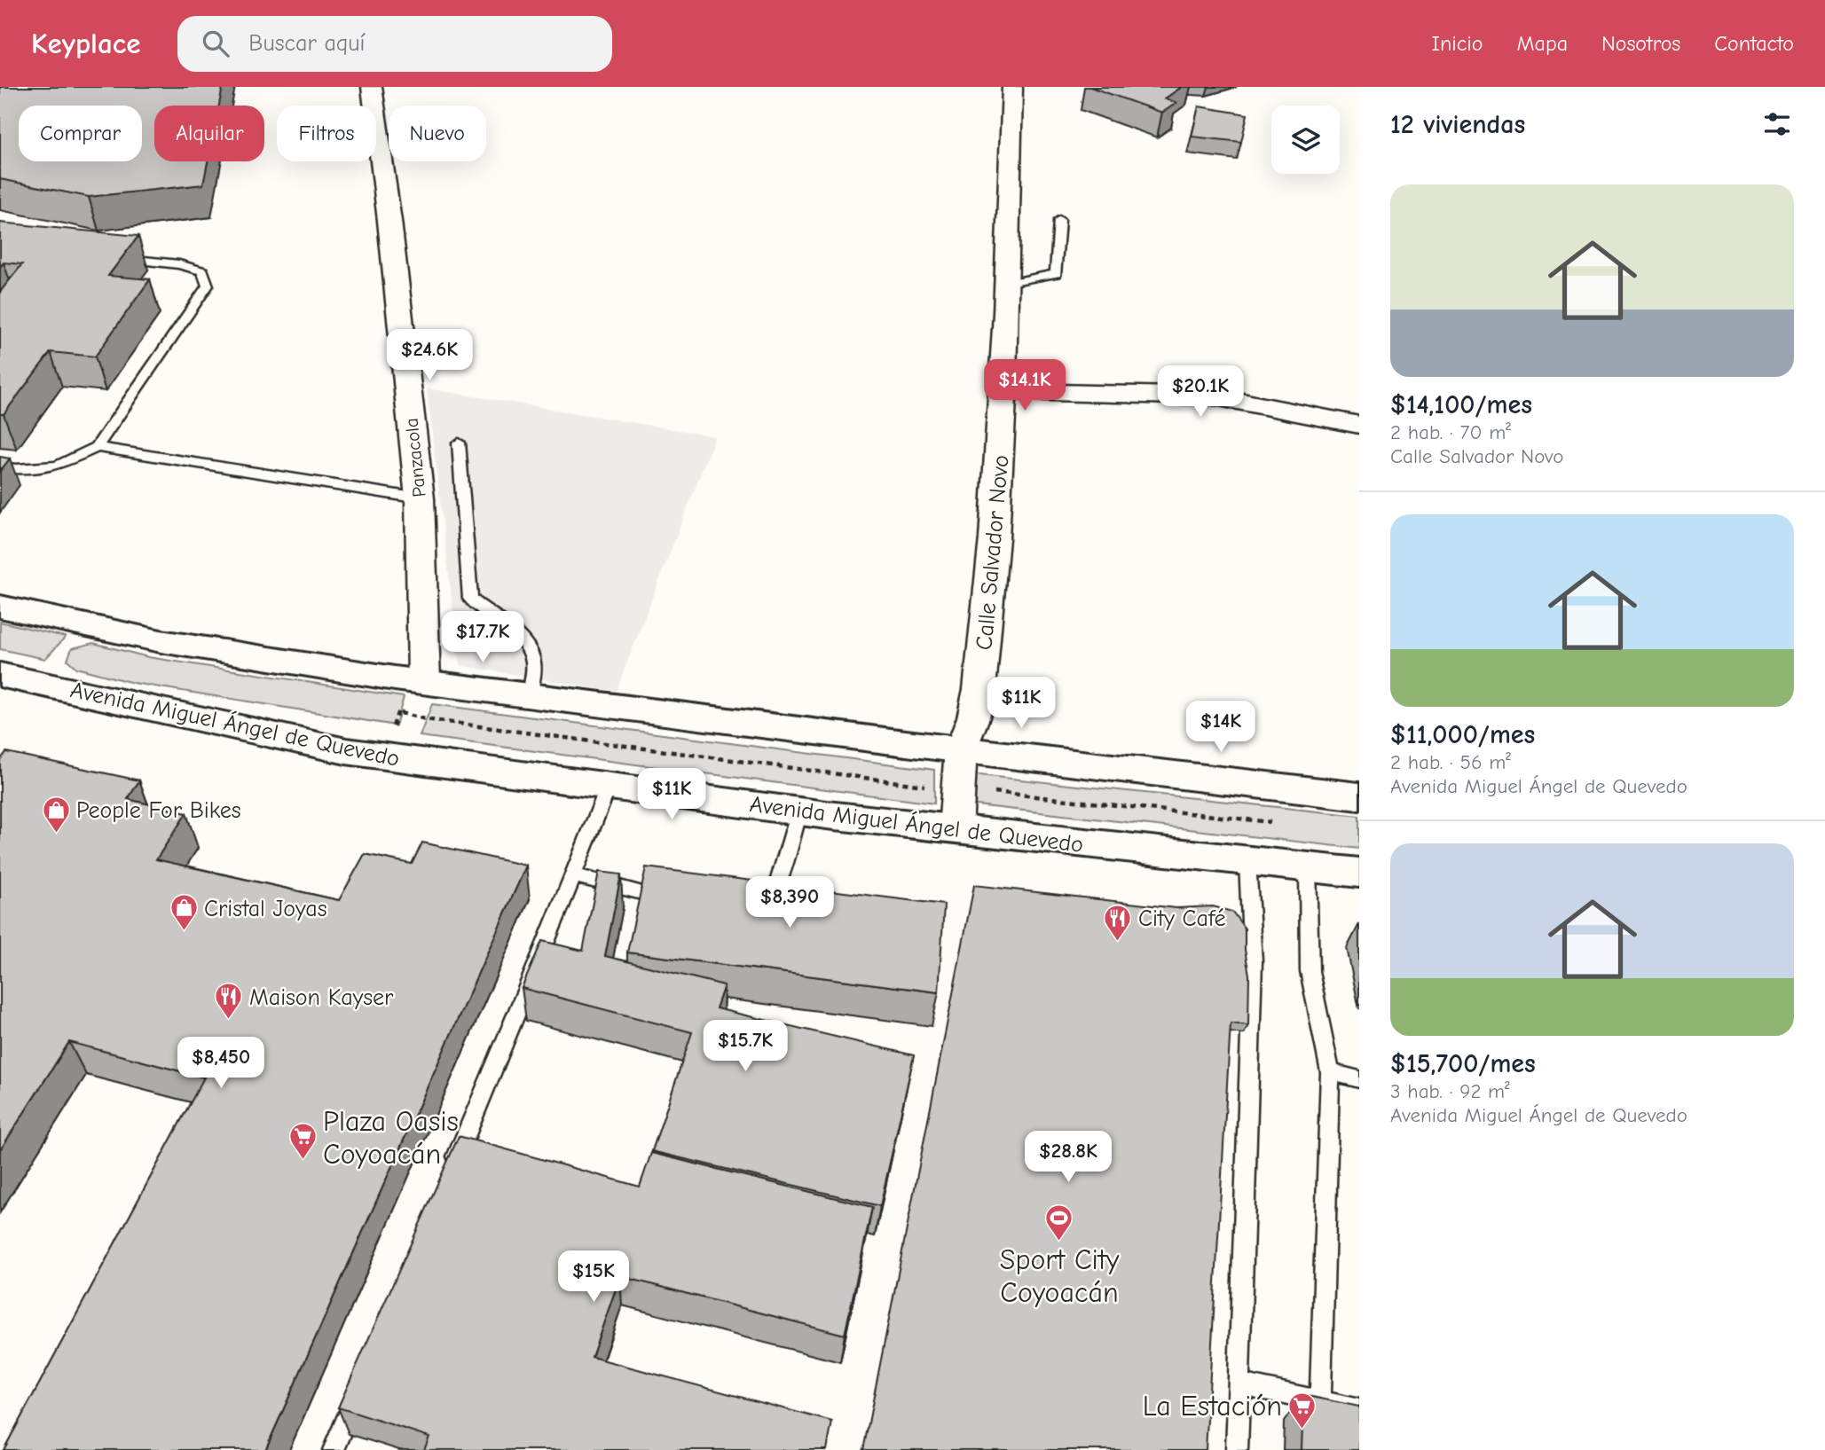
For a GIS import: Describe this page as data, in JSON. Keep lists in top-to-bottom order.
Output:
{
  "streets": {
    "main road": ["Avenida Miguel Ángel de Quevedo"],
    "street": ["Panzacola", "Calle Salvador Novo"]
  },
  "crossings": [
    ["Calle Salvador Novo", "Avenida Miguel Ángel de Quevedo"]
  ],
  "places": {
    "shop": ["People For Bikes", "Cristal Joyas"],
    "restaurant": ["City Café", "Maison Kayser"],
    "supermarket": ["Plaza Oasis Coyoacán", "La Estación"],
    "sports": ["Sport City Coyoacán"]
  },
  "page": {
    "header": "Keyplace",
    "search": "Buscar aquí",
    "nav": [
      "Inicio",
      "Mapa",
      "Nosotros",
      "Contacto"
    ],
    "heading": "12 viviendas",
    "chip": [
      "Comprar",
      "Alquilar",
      "Filtros",
      "Nuevo"
    ],
    "list": [
      {
        "name": "$14,100/mes",
        "note": "2 hab. · 70 m² · Calle Salvador Novo"
      },
      {
        "name": "$11,000/mes",
        "note": "2 hab. · 56 m² · Avenida Miguel Ángel de Quevedo"
      },
      {
        "name": "$15,700/mes",
        "note": "3 hab. · 92 m² · Avenida Miguel Ángel de Quevedo"
      }
    ],
    "price": [
      "$24.6K",
      "$14.1K",
      "$20.1K",
      "$17.7K",
      "$11K",
      "$14K",
      "$11K",
      "$8,390",
      "$15.7K",
      "$8,450",
      "$28.8K",
      "$15K"
    ]
  }
}
